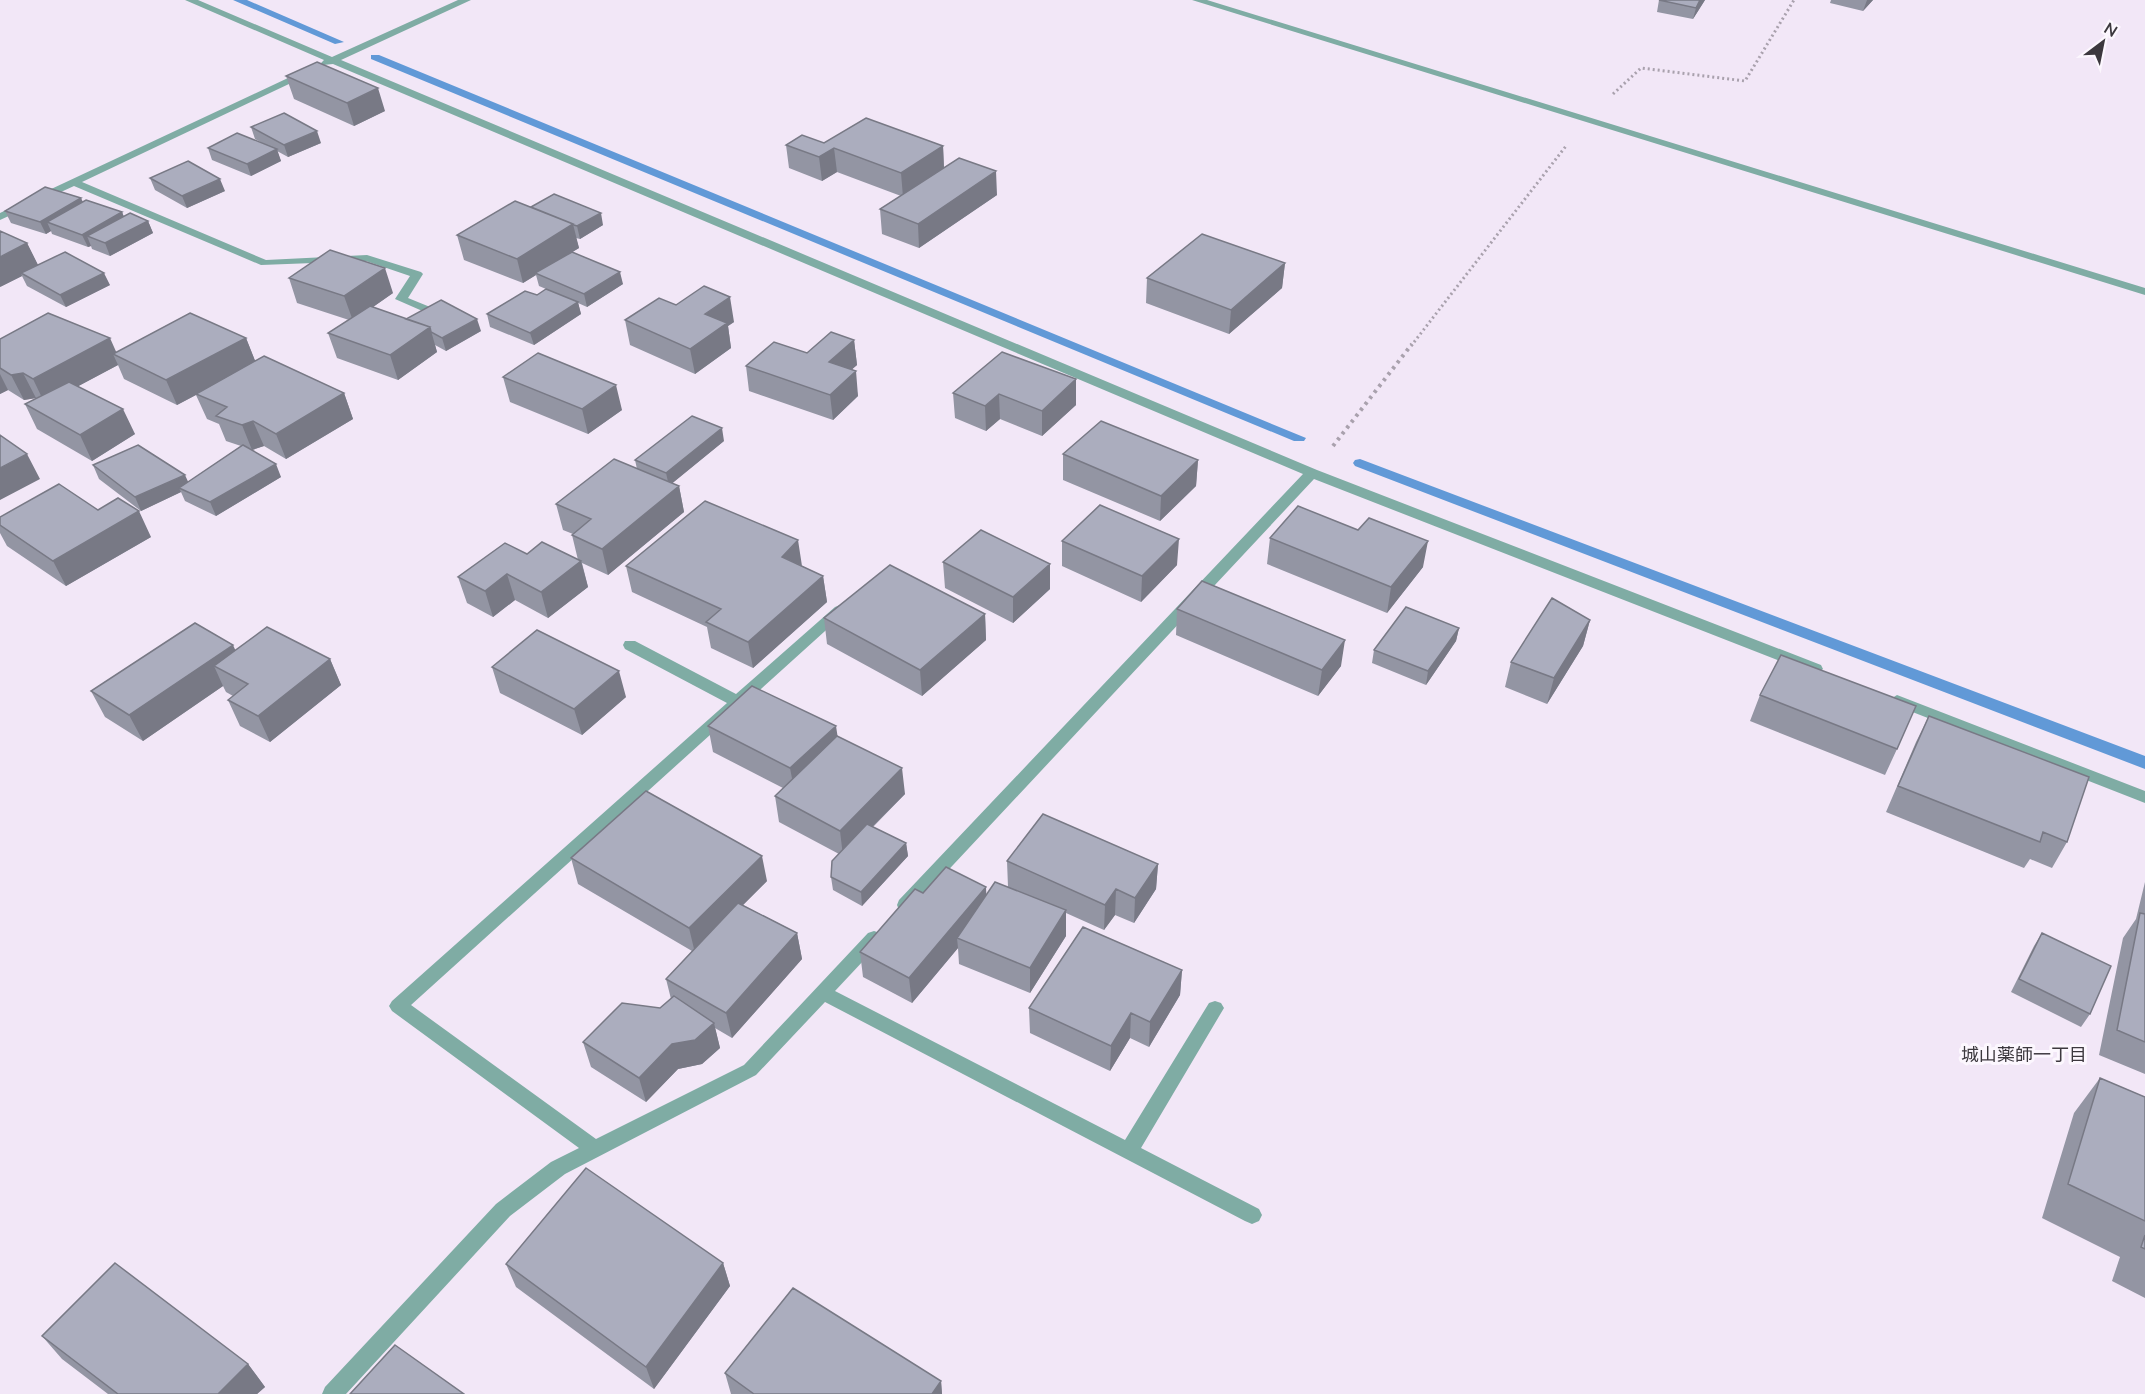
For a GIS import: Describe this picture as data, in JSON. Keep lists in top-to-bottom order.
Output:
{
  "districts": ["城山薬師一丁目"],
  "north": "top right"
}
